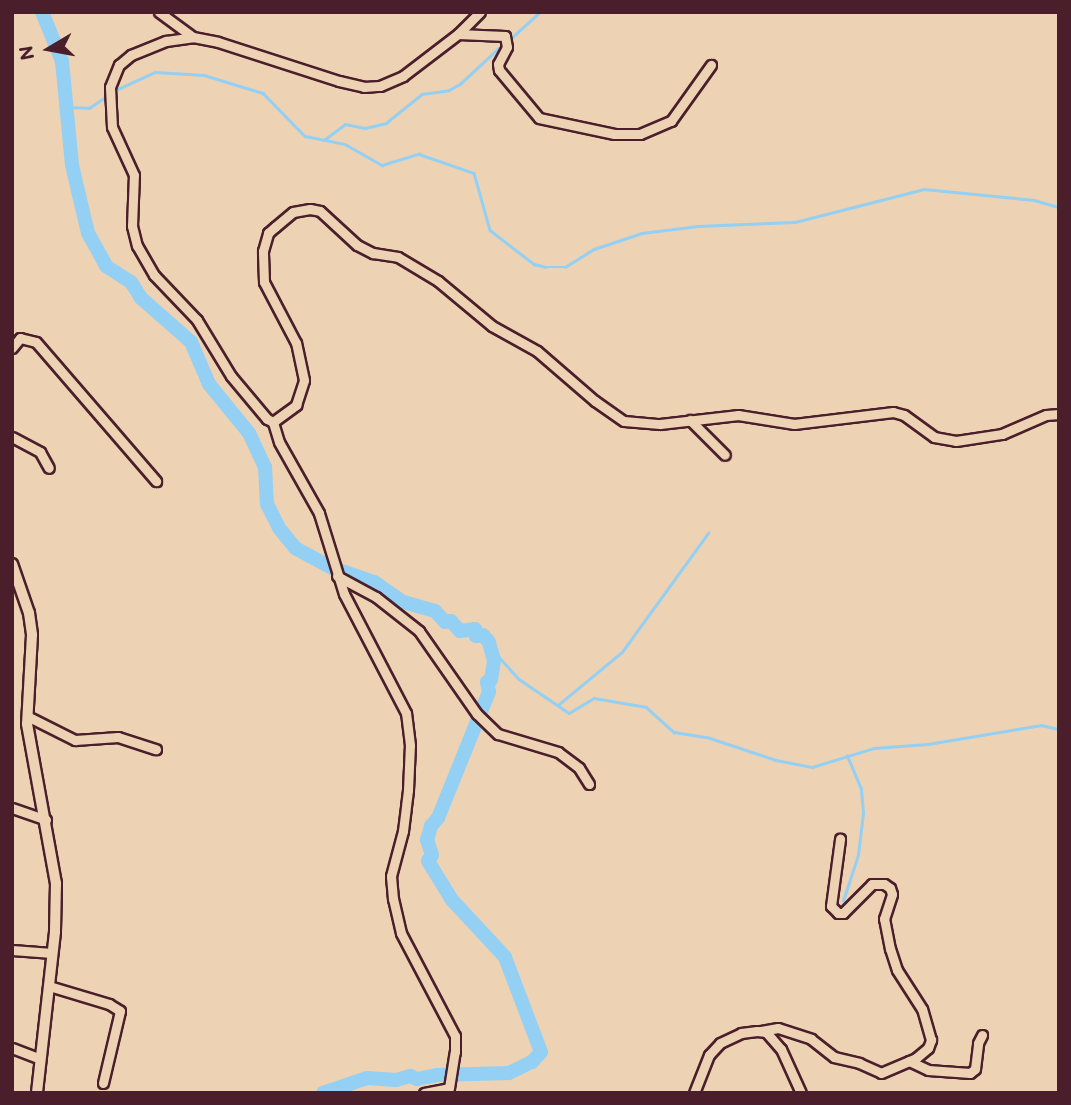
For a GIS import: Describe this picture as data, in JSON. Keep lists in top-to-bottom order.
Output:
{
  "north": "left"
}
